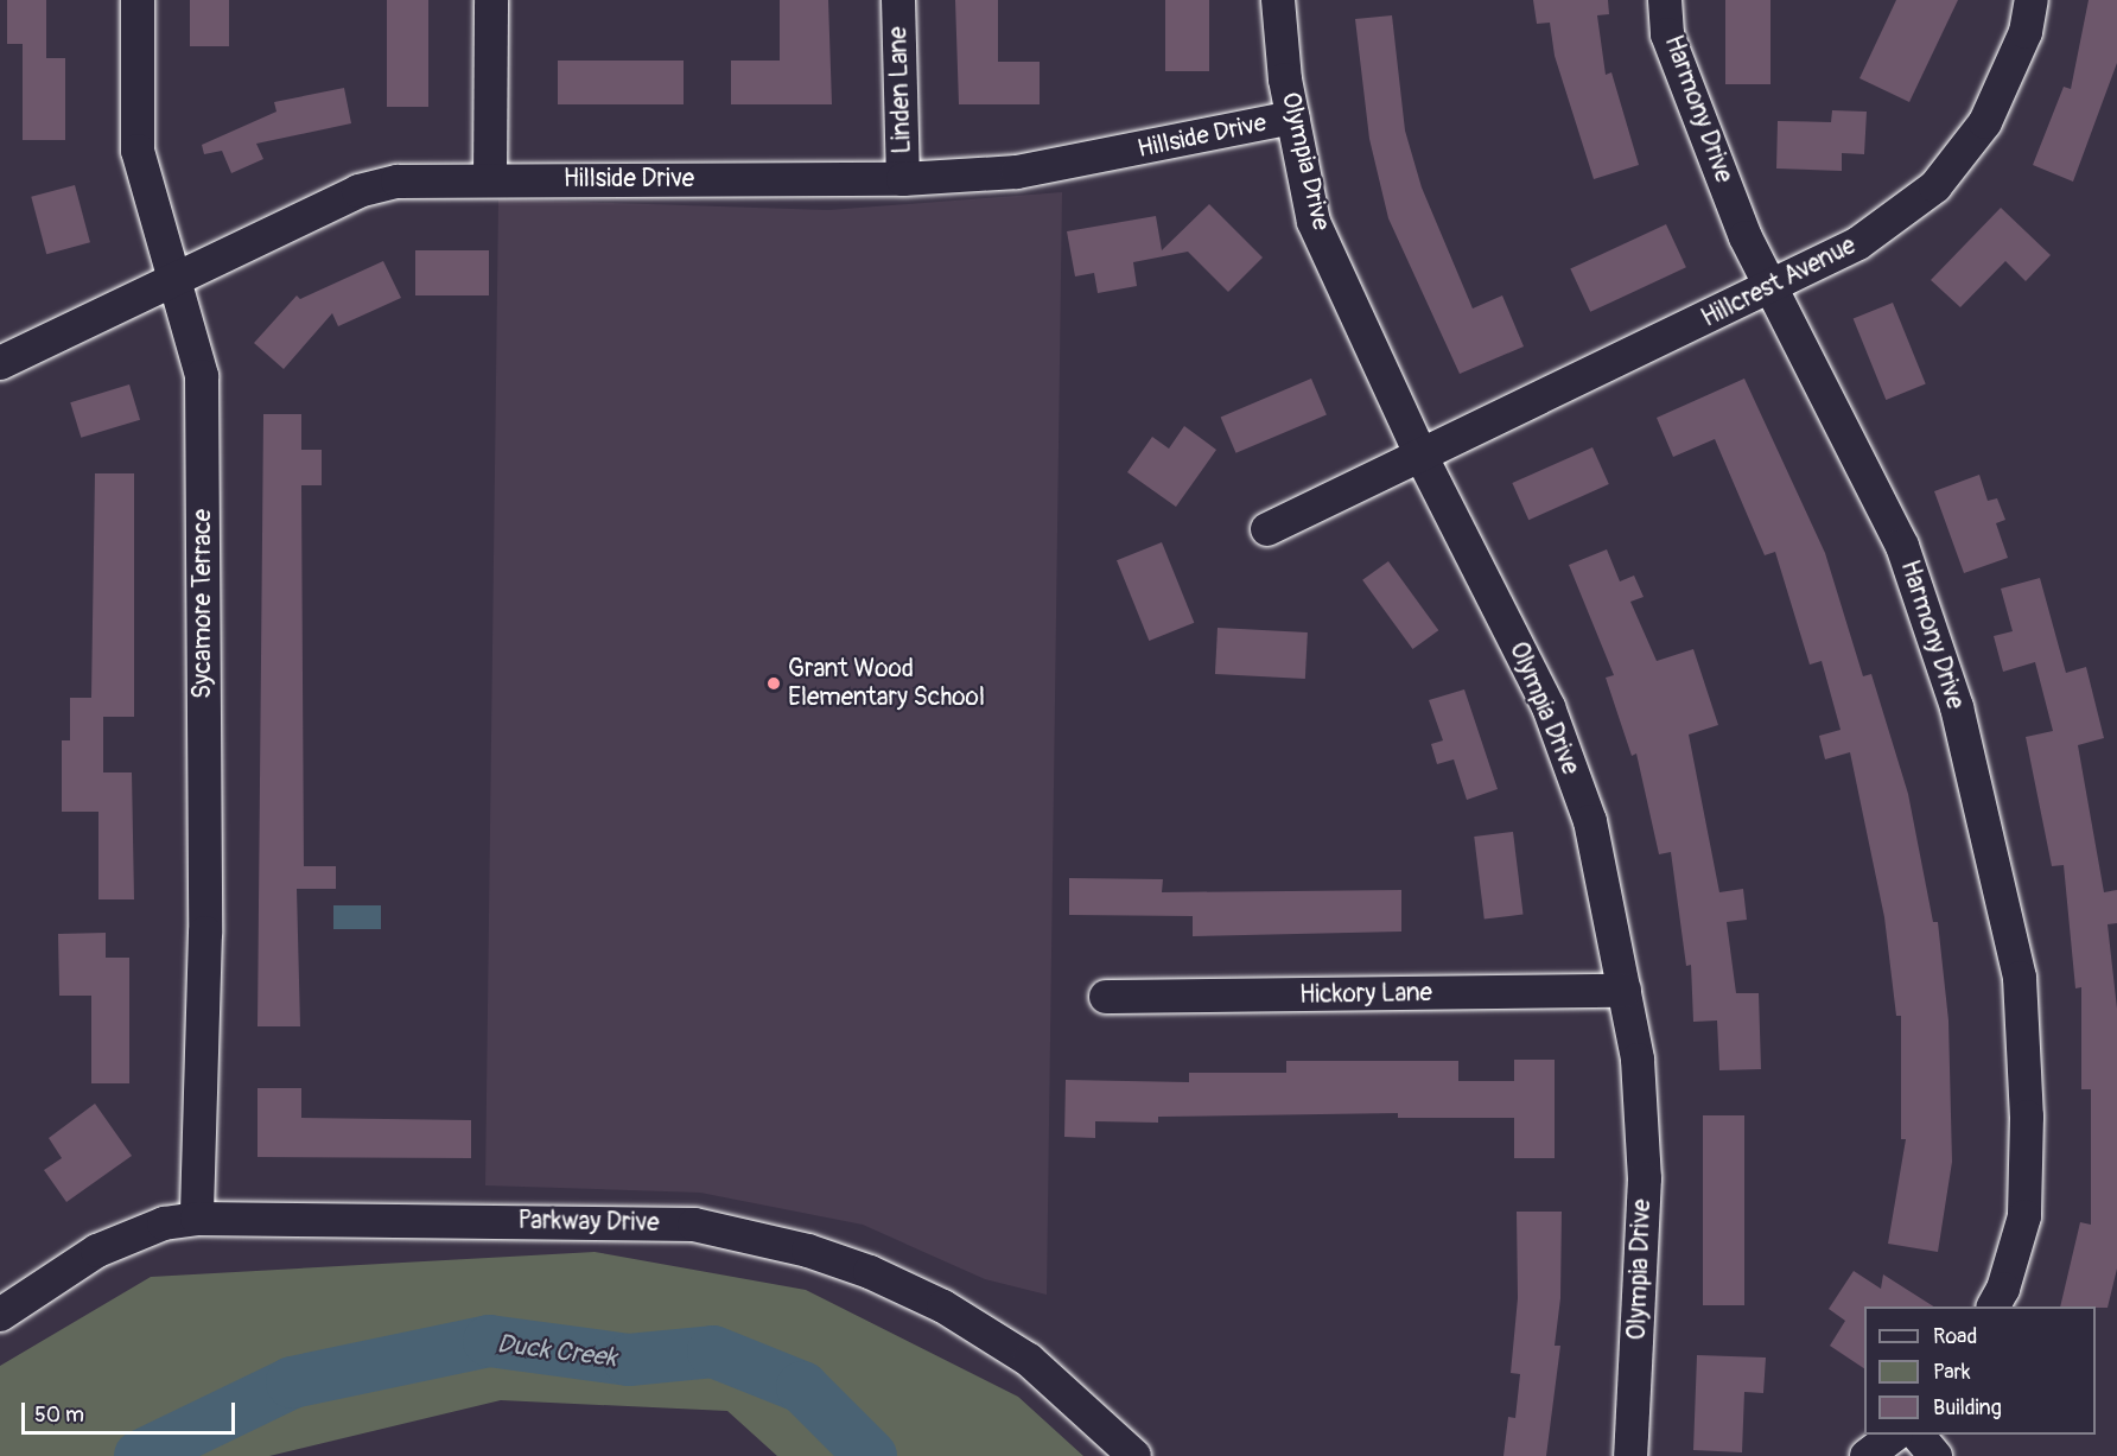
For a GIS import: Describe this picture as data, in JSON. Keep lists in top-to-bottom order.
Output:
{
  "streets": {
    "street": [
      "Linden Lane",
      "Harmony Drive",
      "Hillside Drive",
      "Olympia Drive",
      "Hillcrest Avenue",
      "Sycamore Terrace",
      "Hickory Lane",
      "Parkway Drive"
    ]
  },
  "crossings": [
    ["Linden Lane", "Hillside Drive"],
    ["Harmony Drive", "Hillcrest Avenue"],
    ["Hillside Drive", "Olympia Drive"],
    ["Hillside Drive", "Sycamore Terrace"],
    ["Olympia Drive", "Hillcrest Avenue"],
    ["Olympia Drive", "Hickory Lane"],
    ["Sycamore Terrace", "Parkway Drive"]
  ],
  "water": ["Duck Creek"],
  "places": ["Grant Wood Elementary School"],
  "legend": ["Road", "Park", "Building"],
  "scale_bar": "50 m"
}
